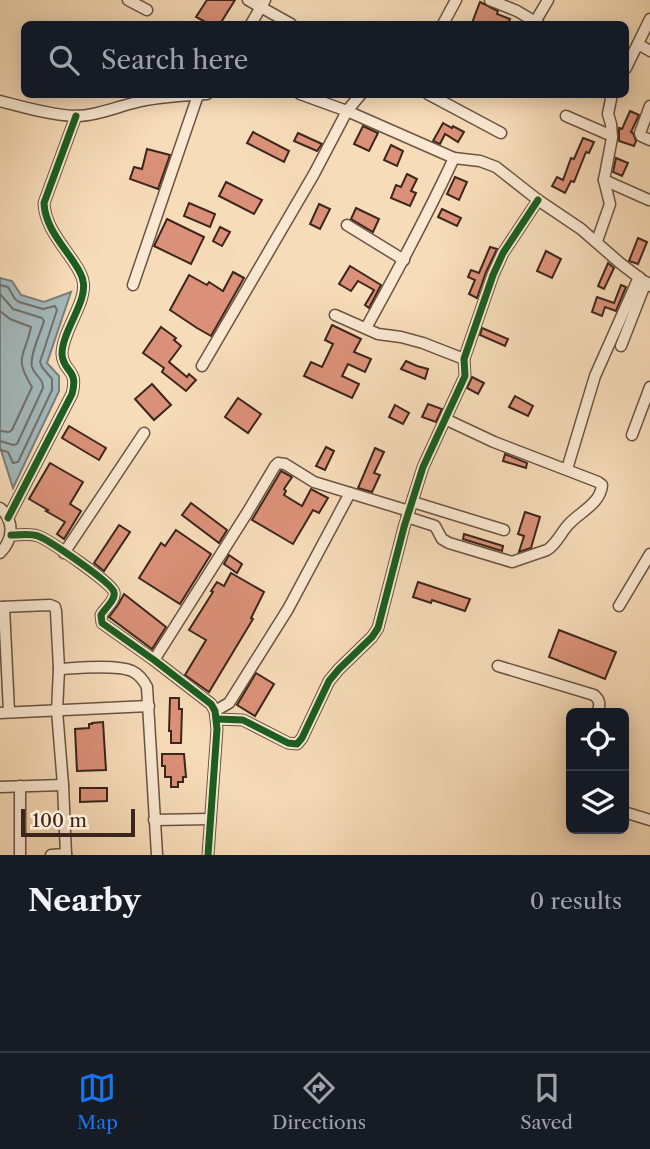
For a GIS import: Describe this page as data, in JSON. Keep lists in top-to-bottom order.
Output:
{
  "scale_bar": "100 m",
  "page": {
    "search": "Search here",
    "scale": "100 m",
    "heading": ["Nearby", "0 results"],
    "nav": ["Map", "Directions", "Saved"]
  }
}
